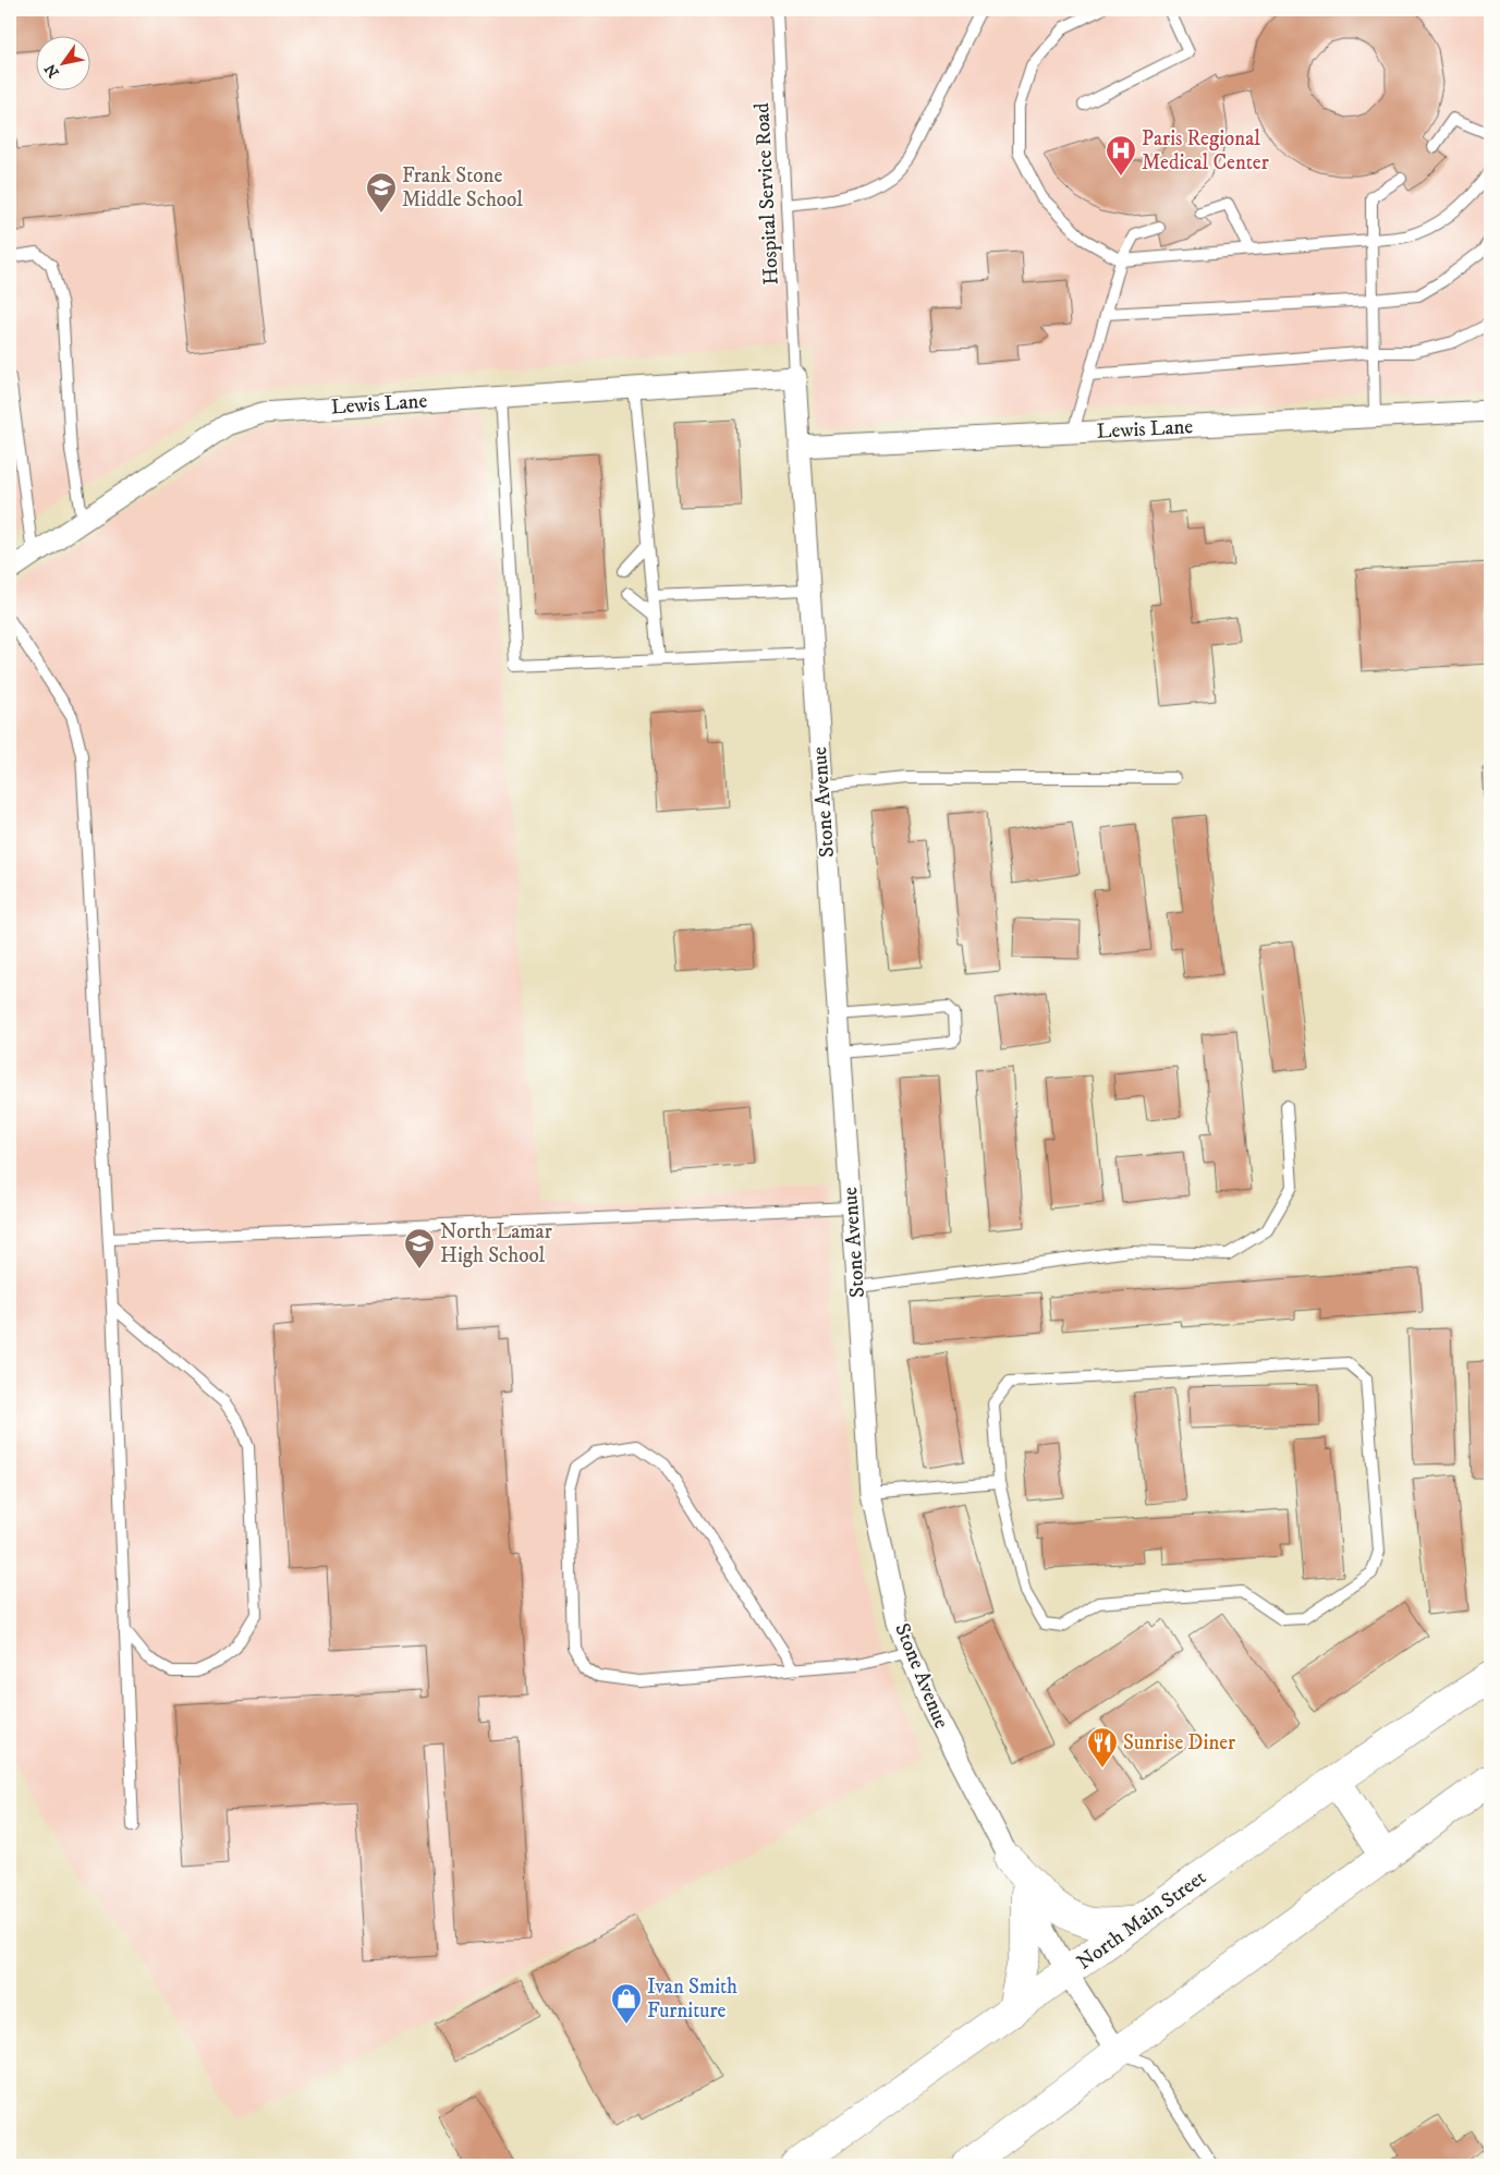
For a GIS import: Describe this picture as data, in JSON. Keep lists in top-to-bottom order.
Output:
{
  "streets": {
    "highway": ["North Main Street"],
    "street": ["Lewis Lane", "Stone Avenue"],
    "lane": ["Hospital Service Road"]
  },
  "crossings": [
    ["Hospital Service Road", "Lewis Lane"],
    ["Hospital Service Road", "Stone Avenue"],
    ["Lewis Lane", "Stone Avenue"],
    ["Stone Avenue", "North Main Street"]
  ],
  "places": {
    "hospital": ["Paris Regional Medical Center"],
    "school or university": ["Frank Stone Middle School", "North Lamar High School"],
    "restaurant": ["Sunrise Diner"],
    "shop": ["Ivan Smith Furniture"]
  },
  "north": "bottom left"
}
